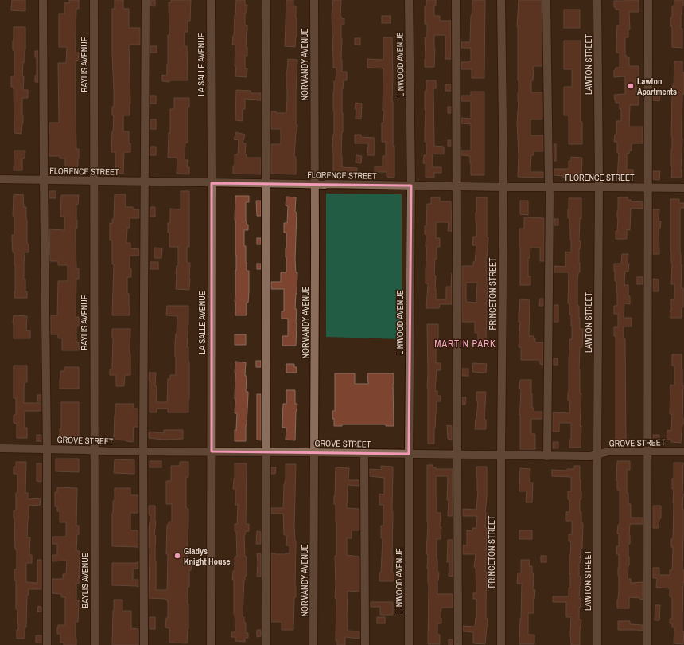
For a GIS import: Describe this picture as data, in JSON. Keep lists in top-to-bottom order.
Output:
{
  "streets": {
    "street": [
      "BAYLIS AVENUE",
      "LA SALLE AVENUE",
      "NORMANDY AVENUE",
      "LINWOOD AVENUE",
      "LAWTON STREET",
      "FLORENCE STREET",
      "PRINCETON STREET",
      "GROVE STREET"
    ]
  },
  "crossings": [
    ["BAYLIS AVENUE", "FLORENCE STREET"],
    ["BAYLIS AVENUE", "GROVE STREET"],
    ["LA SALLE AVENUE", "FLORENCE STREET"],
    ["LA SALLE AVENUE", "GROVE STREET"],
    ["NORMANDY AVENUE", "FLORENCE STREET"],
    ["NORMANDY AVENUE", "GROVE STREET"],
    ["LINWOOD AVENUE", "FLORENCE STREET"],
    ["LINWOOD AVENUE", "GROVE STREET"],
    ["LAWTON STREET", "FLORENCE STREET"],
    ["LAWTON STREET", "GROVE STREET"],
    ["FLORENCE STREET", "PRINCETON STREET"],
    ["PRINCETON STREET", "GROVE STREET"]
  ],
  "districts": ["MARTIN PARK"],
  "places": ["Lawton Apartments", "Gladys Knight House"]
}
